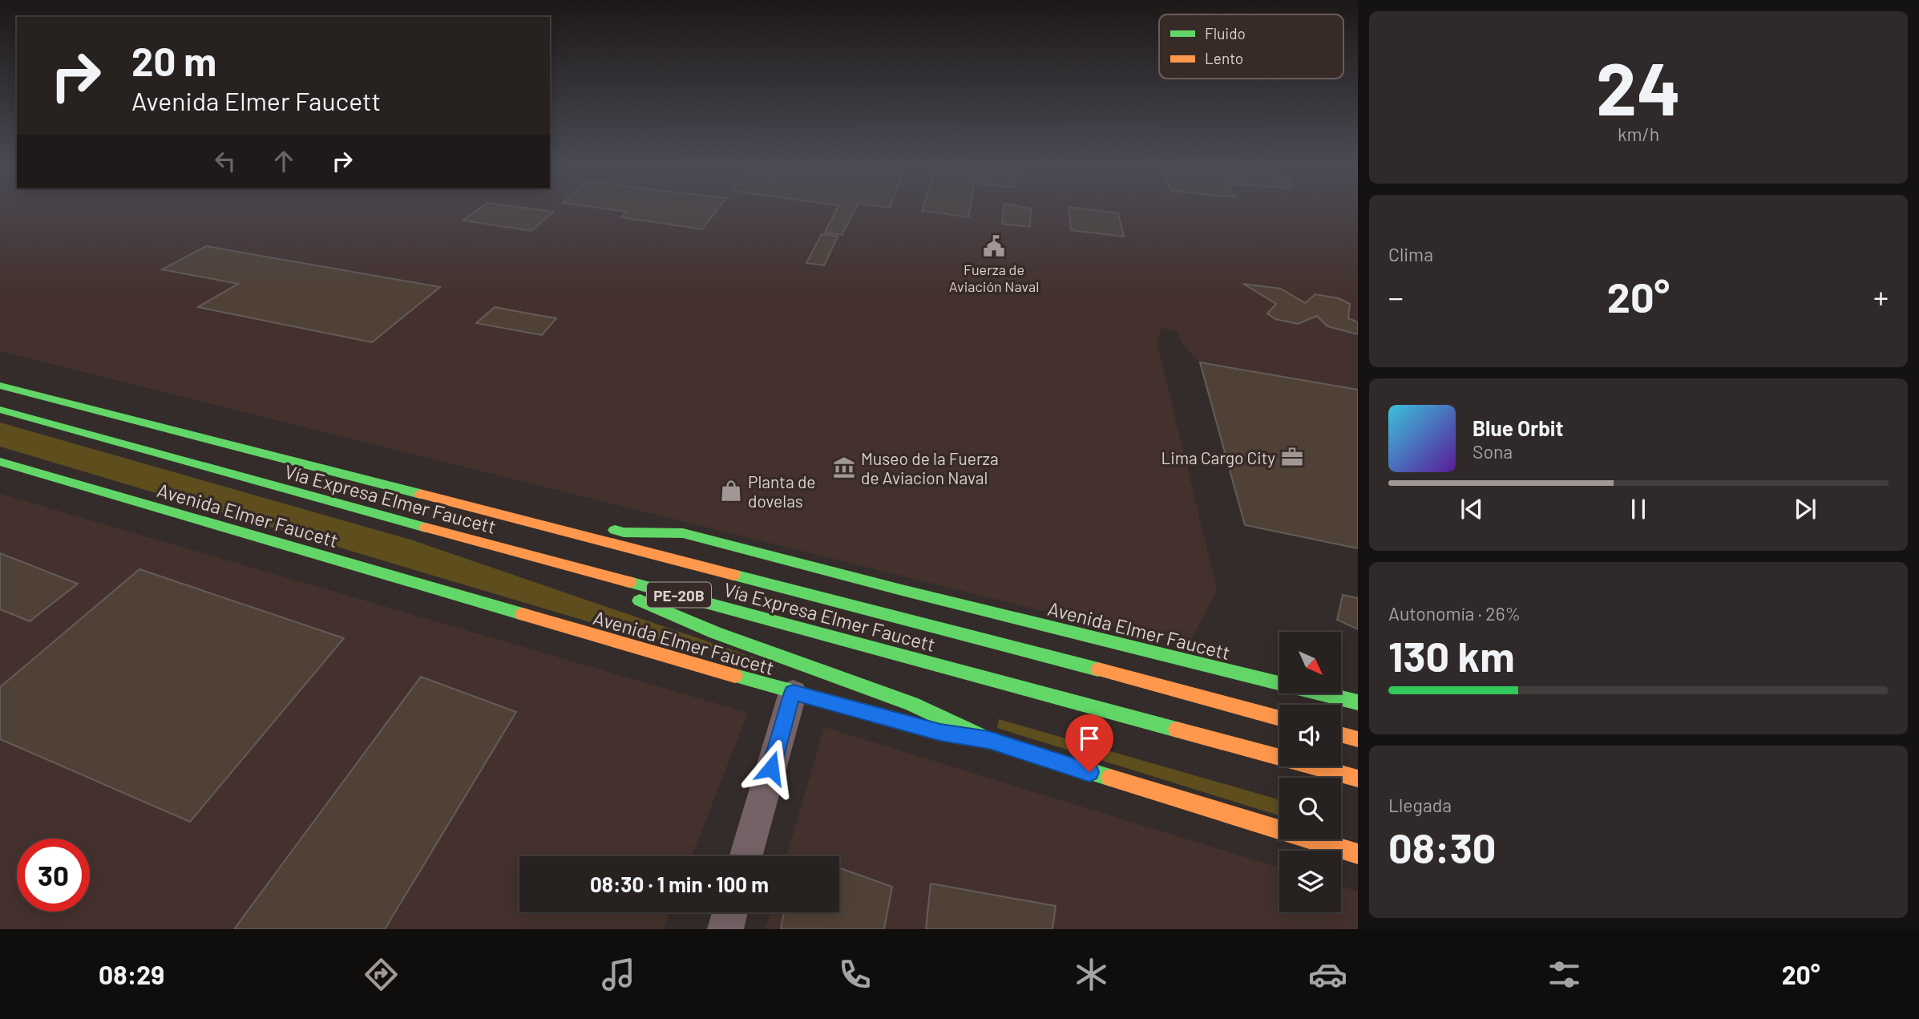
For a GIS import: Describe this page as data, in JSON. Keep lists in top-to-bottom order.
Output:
{
  "streets": {
    "main road": ["Vía Expresa Elmer Faucett", "Avenida Elmer Faucett", "PE-20B"]
  },
  "crossings": [
    ["Vía Expresa Elmer Faucett", "Avenida Elmer Faucett"]
  ],
  "places": {
    "public building": ["Fuerza de Aviación Naval"],
    "office": ["Lima Cargo City"],
    "museum": ["Museo de la Fuerza de Aviacion Naval"],
    "shop": ["Planta de dovelas"]
  },
  "legend": ["Fluido", "Lento"],
  "north": "bottom right",
  "page": {
    "tile": [
      ["24", "km/h"],
      "Clima",
      ["Autonomía · 26%", "130 km"],
      ["Llegada", "08:30"]
    ],
    "turn": ["20 m", "Avenida Elmer Faucett"],
    "heat": ["−", "20°", "+"],
    "song": ["Blue Orbit", "Sona"],
    "limit": "30",
    "trip": "08:30 · 1 min · 100 m",
    "tabs": ["08:29", "20°"]
  }
}
